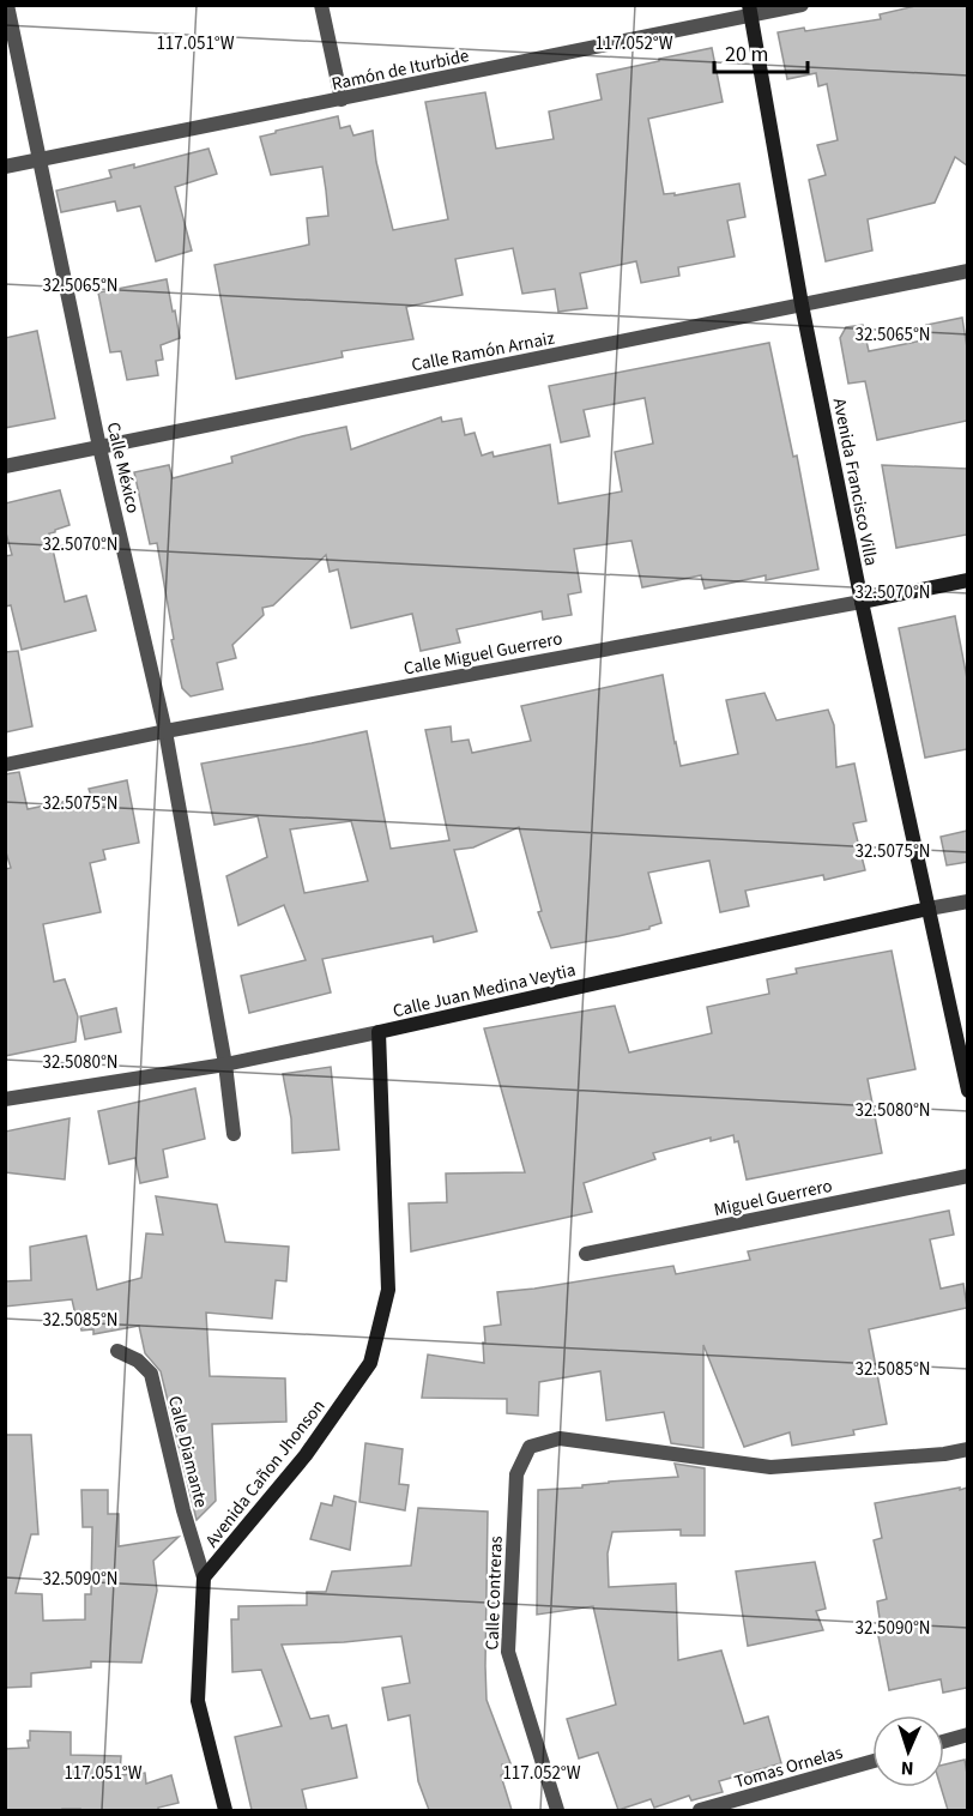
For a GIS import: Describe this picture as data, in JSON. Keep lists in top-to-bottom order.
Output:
{
  "streets": {
    "main road": [
      "Avenida Francisco Villa",
      "Calle Miguel Guerrero",
      "Calle Juan Medina Veytia",
      "Avenida Cañon Jhonson"
    ],
    "street": [
      "Ramón de Iturbide",
      "Calle Ramón Arnaiz",
      "Calle México",
      "Miguel Guerrero",
      "Calle Diamante",
      "Calle Contreras",
      "Tomas Ornelas"
    ]
  },
  "crossings": [
    ["Ramón de Iturbide", "Calle México"],
    ["Ramón de Iturbide", "Avenida Francisco Villa"],
    ["Calle Ramón Arnaiz", "Calle México"],
    ["Calle Ramón Arnaiz", "Avenida Francisco Villa"],
    ["Calle México", "Calle Miguel Guerrero"],
    ["Calle México", "Calle Juan Medina Veytia"],
    ["Avenida Francisco Villa", "Calle Miguel Guerrero"],
    ["Avenida Francisco Villa", "Calle Juan Medina Veytia"],
    ["Calle Juan Medina Veytia", "Avenida Cañon Jhonson"],
    ["Calle Diamante", "Avenida Cañon Jhonson"]
  ],
  "scale_bar": "20 m",
  "north": "bottom",
  "coordinates": [
    "117.051°W",
    "117.052°W",
    "32.5065°N",
    "32.5070°N",
    "32.5075°N",
    "32.5080°N",
    "32.5085°N",
    "32.5090°N"
  ]
}
